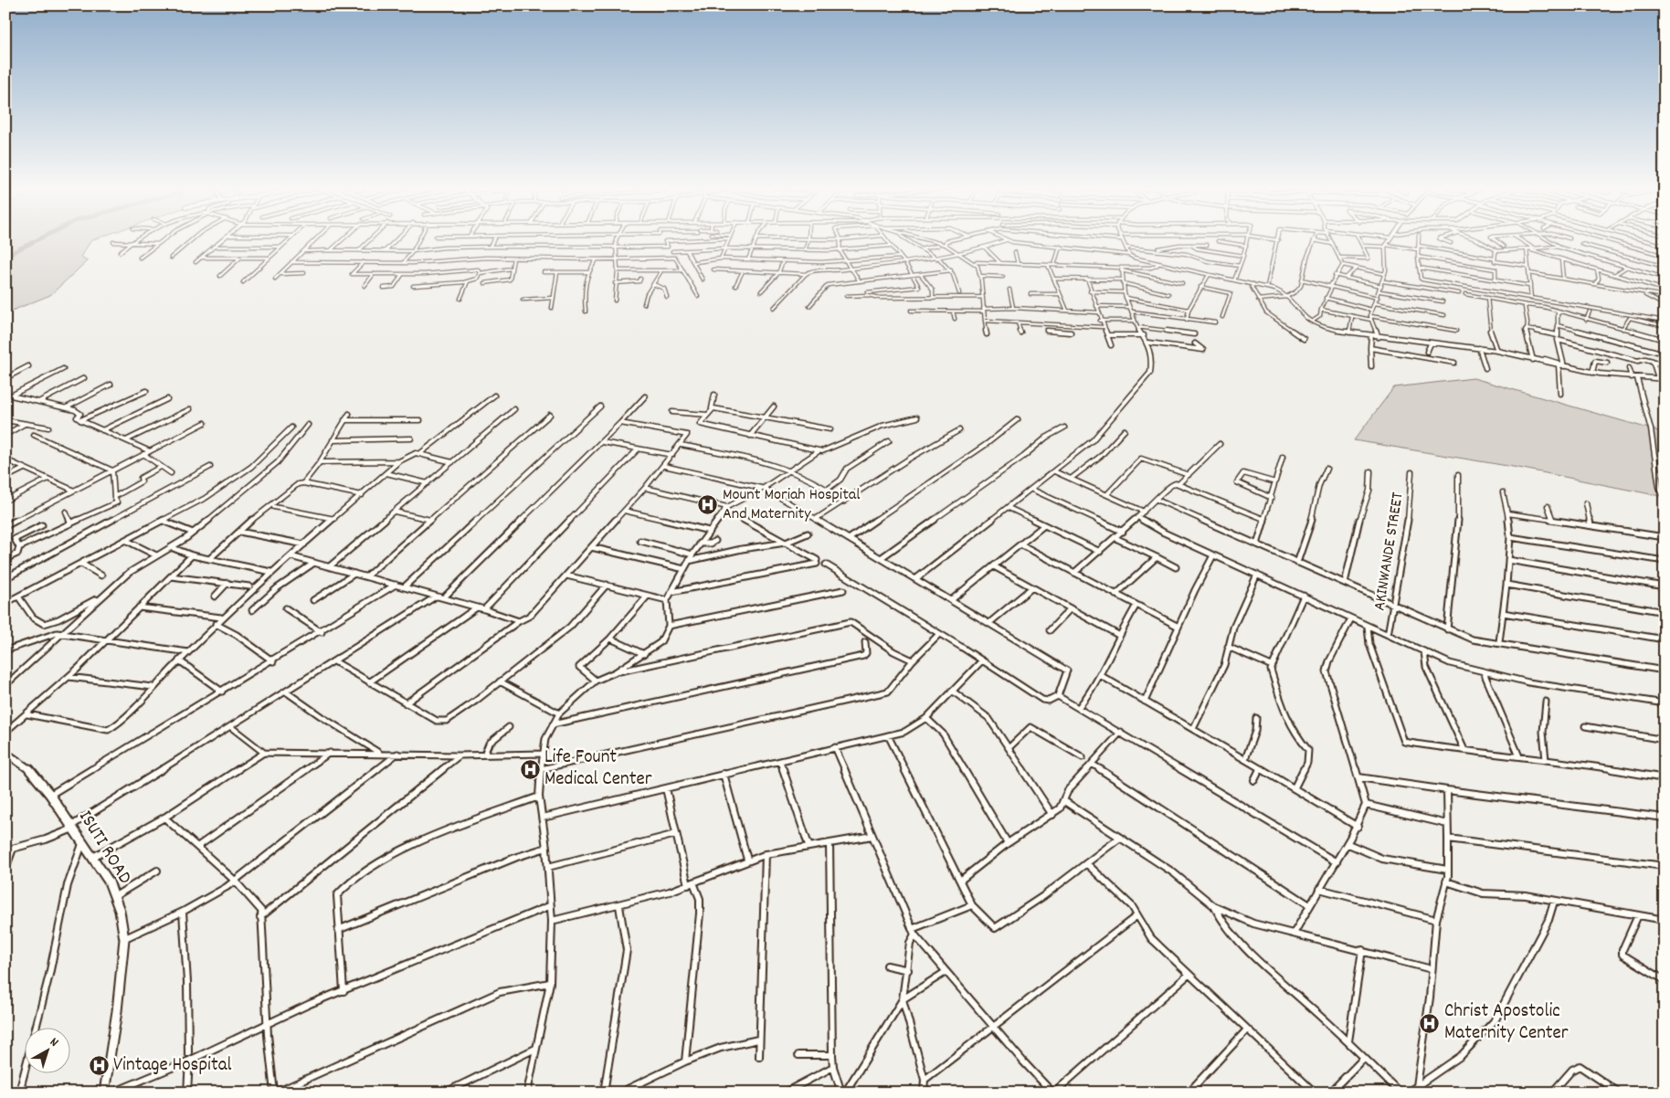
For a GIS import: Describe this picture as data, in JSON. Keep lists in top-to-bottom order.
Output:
{
  "streets": {
    "street": ["AKINWANDE STREET", "ISUTI ROAD"]
  },
  "places": {
    "hospital": [
      "Mount Moriah Hospital And Maternity",
      "Life Fount Medical Center",
      "Christ Apostolic Maternity Center",
      "Vintage Hospital"
    ]
  },
  "north": "top right"
}
